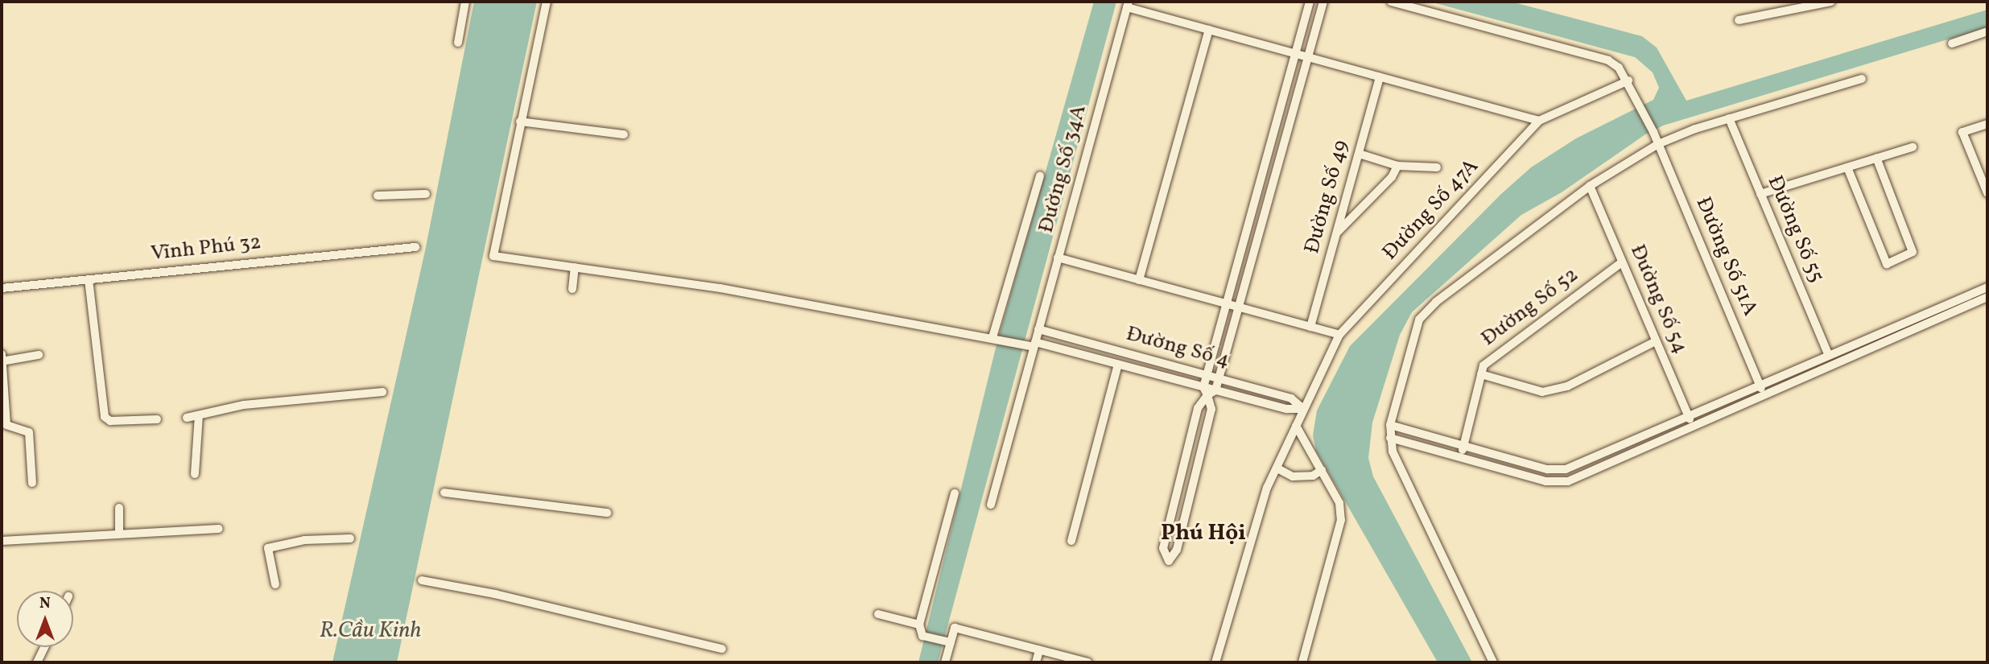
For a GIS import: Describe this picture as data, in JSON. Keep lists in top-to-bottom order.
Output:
{
  "streets": {
    "street": [
      "Đường Số 34A",
      "Đường Số 49",
      "Đường Số 47A",
      "Đường Số 55",
      "Vĩnh Phú 32",
      "Đường Số 51A",
      "Đường Số 54",
      "Đường Số 52",
      "Đường Số 4"
    ]
  },
  "crossings": [
    ["Đường Số 34A", "Đường Số 4"],
    ["Đường Số 47A", "Đường Số 51A"],
    ["Đường Số 47A", "Đường Số 4"],
    ["Đường Số 54", "Đường Số 52"]
  ],
  "districts": ["Phú Hội"],
  "water": ["R.Cầu Kinh"],
  "north": "top"
}
